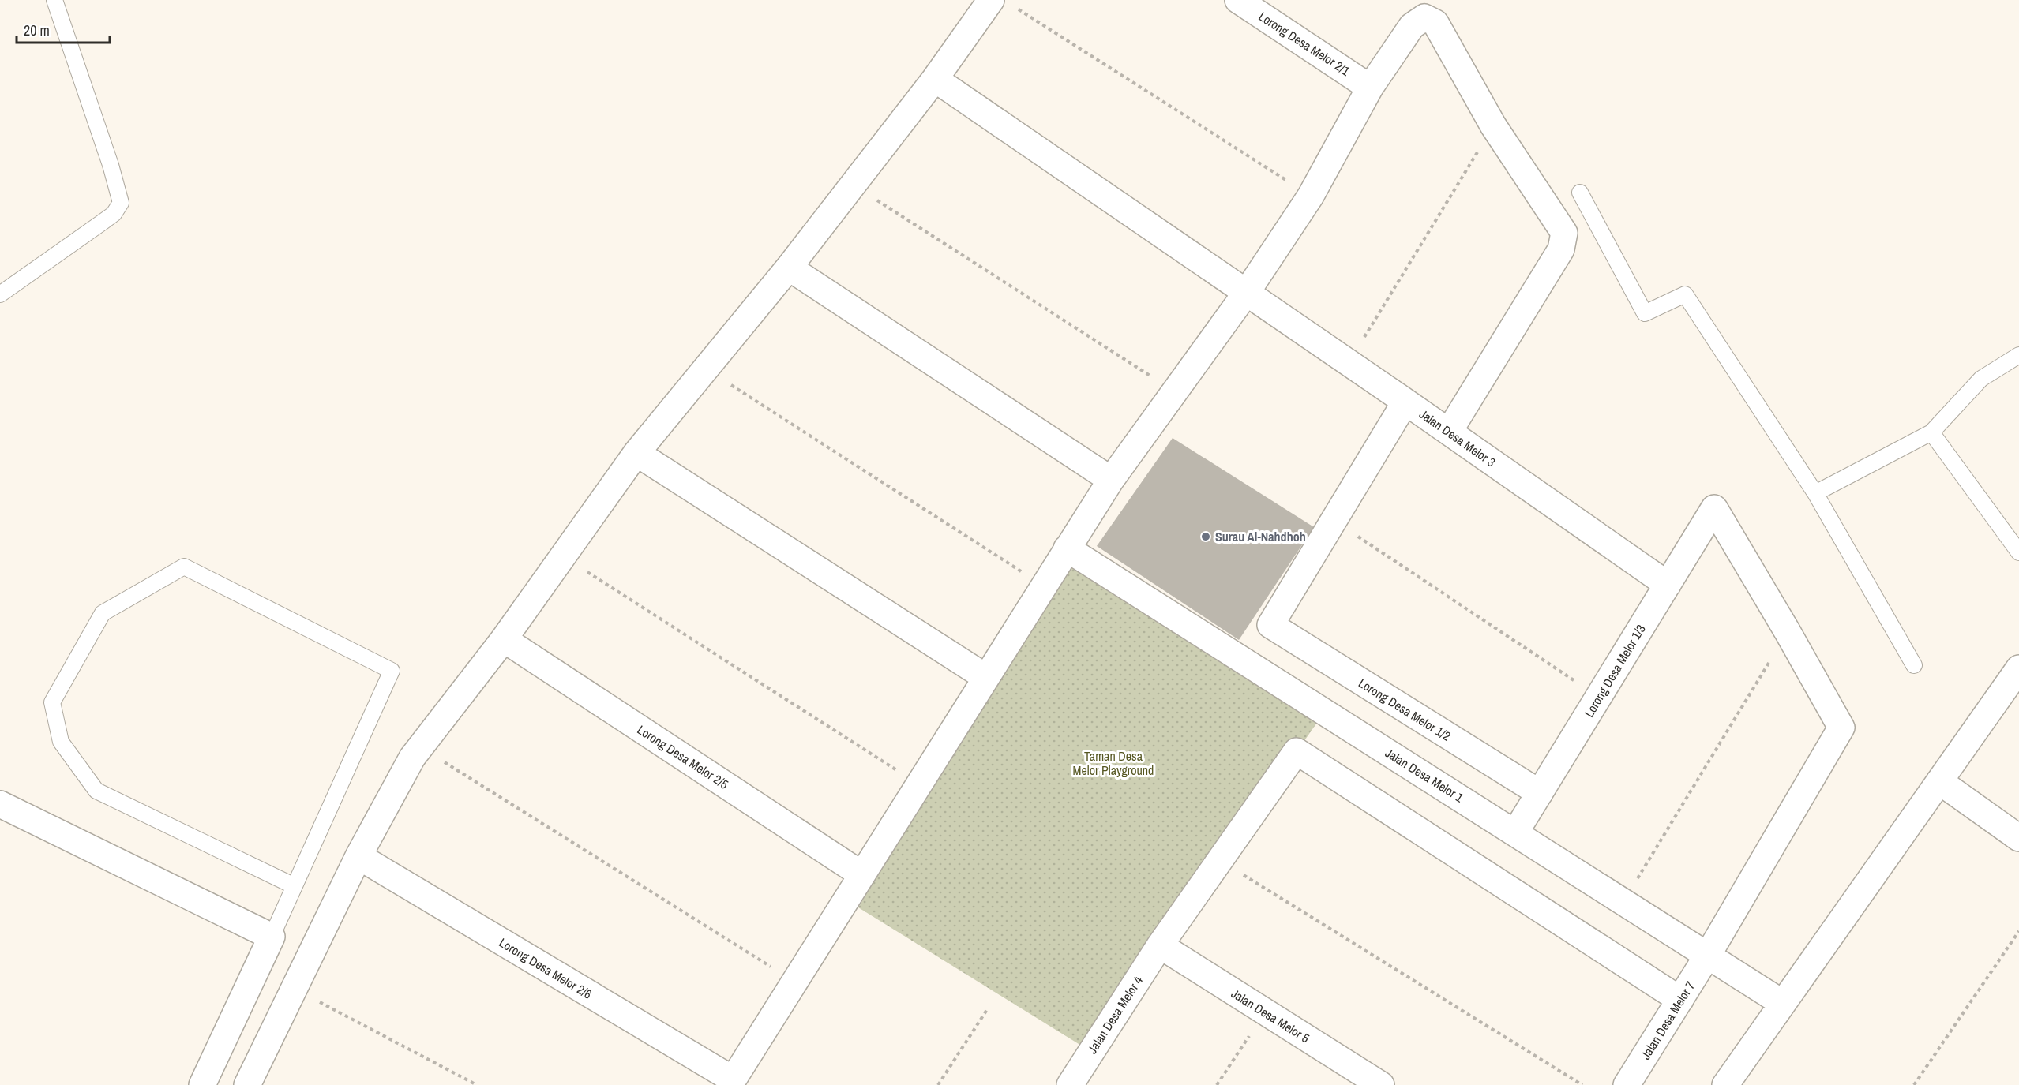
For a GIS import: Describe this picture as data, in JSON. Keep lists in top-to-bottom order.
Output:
{
  "streets": {
    "street": [
      "Lorong Desa Melor 2/1",
      "Jalan Desa Melor 3",
      "Lorong Desa Melor 1/3",
      "Lorong Desa Melor 1/2",
      "Lorong Desa Melor 2/5",
      "Jalan Desa Melor 1",
      "Lorong Desa Melor 2/6",
      "Jalan Desa Melor 4",
      "Jalan Desa Melor 5",
      "Jalan Desa Melor 7"
    ]
  },
  "crossings": [
    ["Jalan Desa Melor 3", "Lorong Desa Melor 1/3"],
    ["Lorong Desa Melor 1/3", "Lorong Desa Melor 1/2"],
    ["Lorong Desa Melor 1/3", "Jalan Desa Melor 1"],
    ["Lorong Desa Melor 1/3", "Jalan Desa Melor 7"],
    ["Jalan Desa Melor 1", "Jalan Desa Melor 7"],
    ["Jalan Desa Melor 4", "Jalan Desa Melor 5"],
    ["Jalan Desa Melor 4", "Jalan Desa Melor 7"]
  ],
  "parks": ["Taman Desa Melor Playground"],
  "places": ["Surau Al-Nahdhoh"],
  "scale_bar": "20 m"
}
